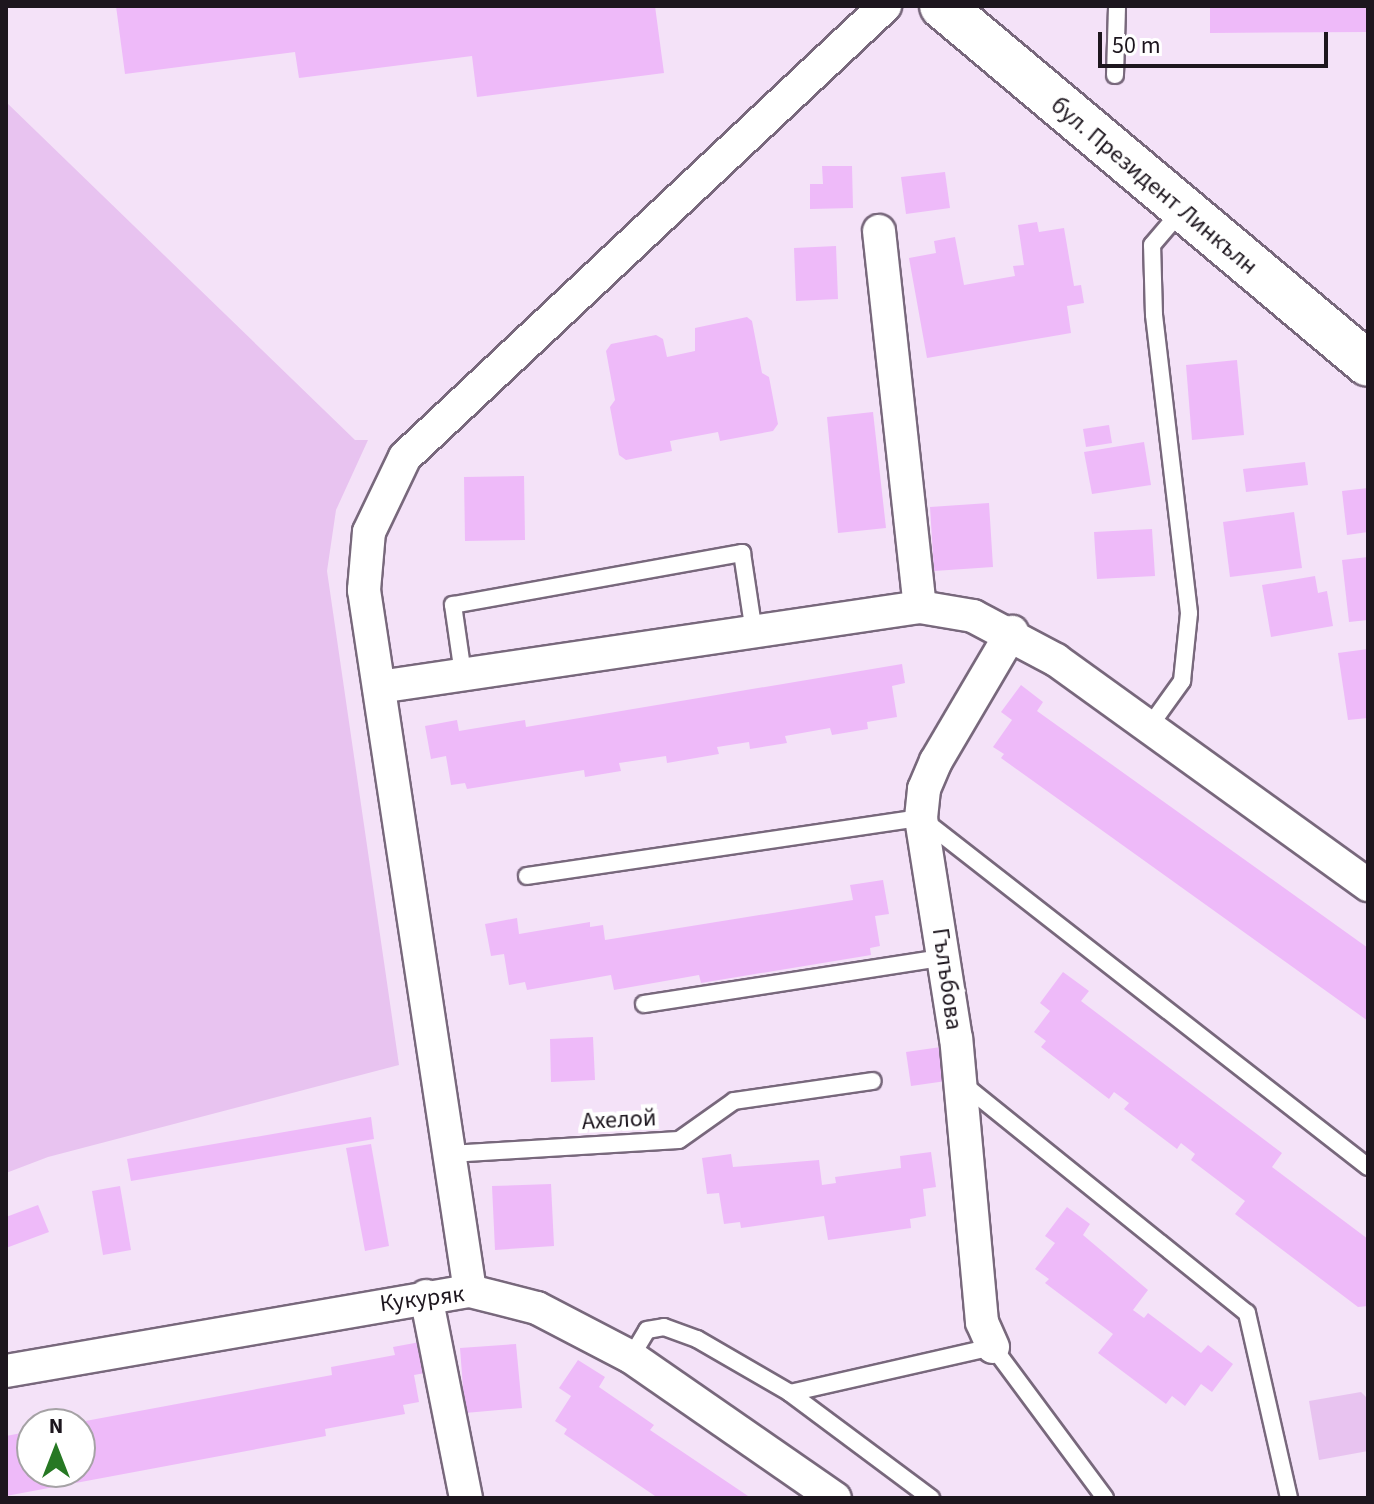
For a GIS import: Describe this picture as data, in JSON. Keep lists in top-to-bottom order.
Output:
{
  "streets": {
    "street": ["бул. Президент Линкълн", "Гълъбова", "Кукуряк"],
    "lane": ["Ахелой"]
  },
  "scale_bar": "50 m",
  "north": "top"
}
